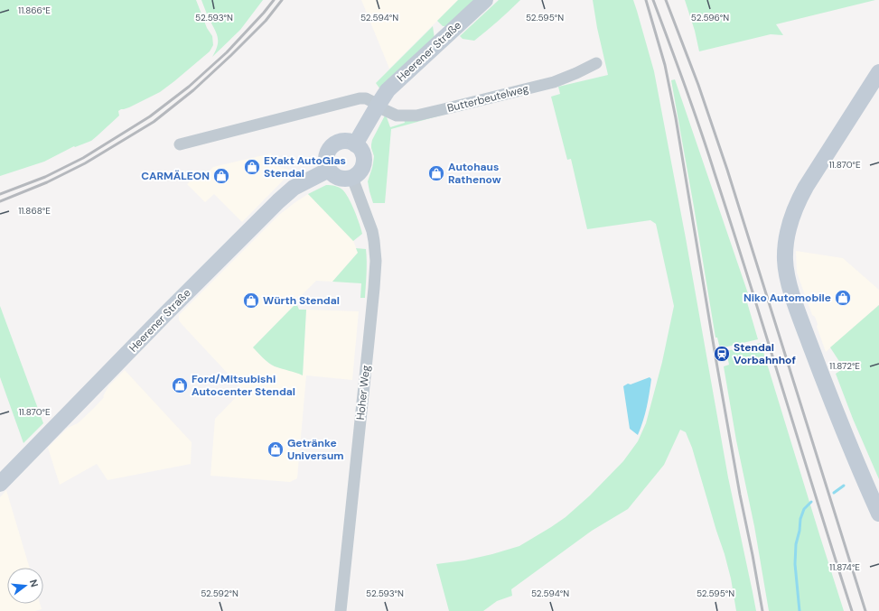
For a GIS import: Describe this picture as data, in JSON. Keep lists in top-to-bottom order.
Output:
{
  "streets": {
    "main road": ["Heerener Straße"],
    "street": ["Butterbeutelweg", "Hoher Weg"]
  },
  "crossings": [
    ["Heerener Straße", "Butterbeutelweg"],
    ["Heerener Straße", "Hoher Weg"]
  ],
  "places": {
    "shop": [
      "EXakt AutoGlas Stendal",
      "Autohaus Rathenow",
      "CARMÄLEON",
      "Niko Automobile",
      "Würth Stendal",
      "Ford/Mitsubishi Autocenter Stendal",
      "Getränke Universum"
    ],
    "station": ["Stendal Vorbahnhof"]
  },
  "north": "right",
  "coordinates": [
    "11.866°E",
    "52.593°N",
    "52.594°N",
    "52.595°N",
    "52.596°N",
    "11.870°E",
    "11.868°E",
    "11.872°E",
    "11.874°E",
    "52.592°N"
  ]
}
